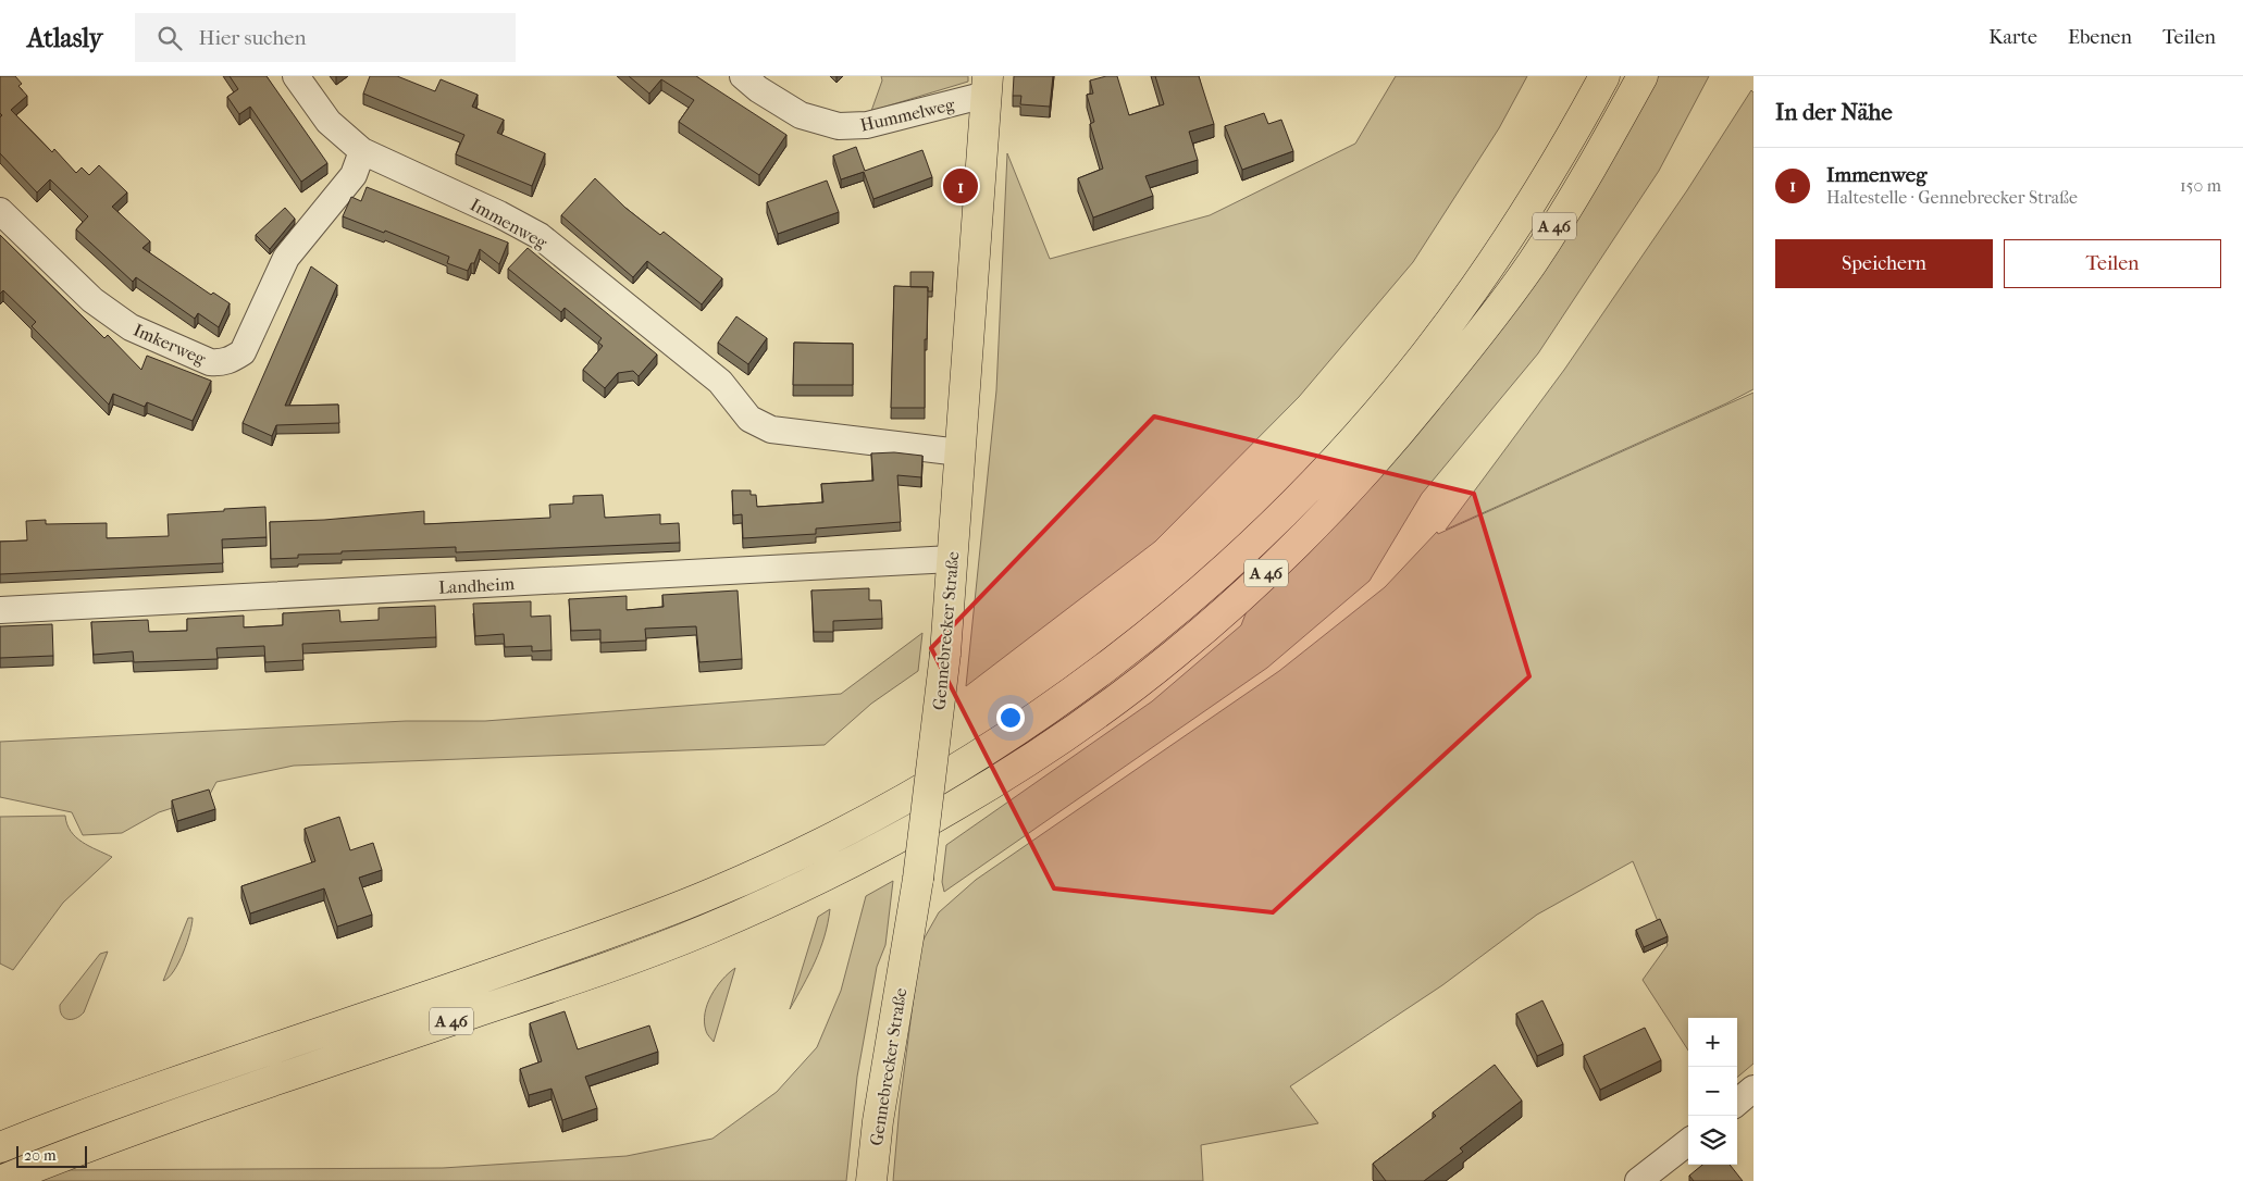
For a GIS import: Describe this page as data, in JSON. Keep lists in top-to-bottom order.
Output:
{
  "streets": {
    "main road": ["A 46", "Gennebrecker Straße"],
    "street": [
      "Hummelweg",
      "Immenweg",
      "Imkerweg",
      "Landheim"
    ]
  },
  "crossings": [
    ["Hummelweg", "Gennebrecker Straße"],
    ["Immenweg", "Imkerweg"],
    ["Immenweg", "Gennebrecker Straße"],
    ["Landheim", "Gennebrecker Straße"]
  ],
  "scale_bar": "20 m",
  "page": {
    "header": "Atlasly",
    "search": "Hier suchen",
    "nav": ["Karte", "Ebenen", "Teilen"],
    "heading": "In der Nähe",
    "list": [
      {
        "mark": "1",
        "name": "Immenweg",
        "note": "Haltestelle · Gennebrecker Straße",
        "value": "150 m"
      }
    ],
    "pins": "1",
    "buttons": ["Speichern", "Teilen"],
    "map_buttons": ["+", "−"],
    "scale": "20 m"
  }
}
